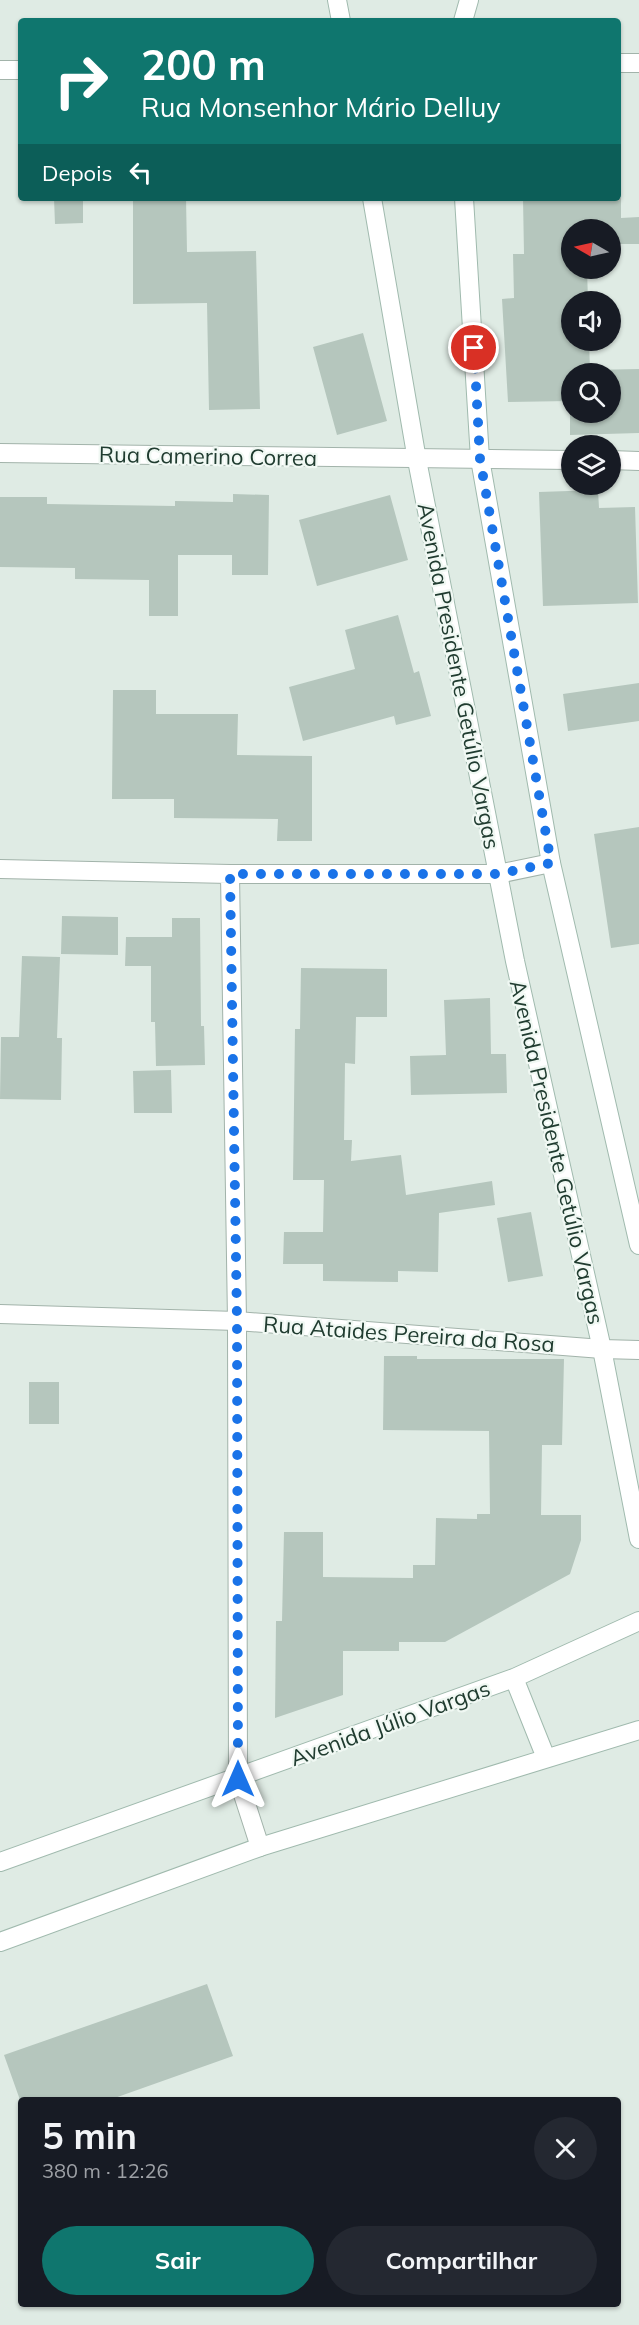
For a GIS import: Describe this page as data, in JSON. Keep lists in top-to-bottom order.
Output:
{
  "streets": {
    "main road": [
      "Rua Camerino Correa",
      "Avenida Presidente Getúlio Vargas",
      "Rua Ataides Pereira da Rosa",
      "Avenida Júlio Vargas"
    ]
  },
  "crossings": [
    ["Rua Camerino Correa", "Avenida Presidente Getúlio Vargas"],
    ["Avenida Presidente Getúlio Vargas", "Rua Ataides Pereira da Rosa"]
  ],
  "north": "left",
  "page": {
    "turn": ["200 m", "Rua Monsenhor Mário Delluy"],
    "then": "Depois",
    "heading": ["5 min", "380 m · 12:26"],
    "buttons": ["Sair", "Compartilhar"]
  }
}
